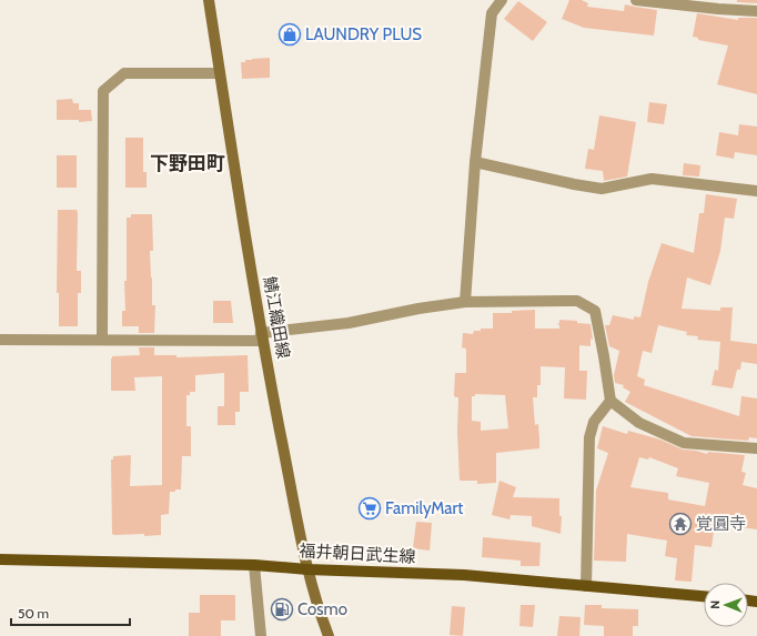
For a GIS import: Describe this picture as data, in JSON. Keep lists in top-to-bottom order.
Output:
{
  "streets": {
    "main road": ["鯖江織田線", "福井朝日武生線"]
  },
  "crossings": [
    ["鯖江織田線", "福井朝日武生線"]
  ],
  "districts": ["下野田町"],
  "places": {
    "shop": ["LAUNDRY PLUS"],
    "supermarket": ["FamilyMart"],
    "temple": ["覚圓寺"],
    "fuel station": ["Cosmo"]
  },
  "scale_bar": "50 m",
  "north": "left"
}
